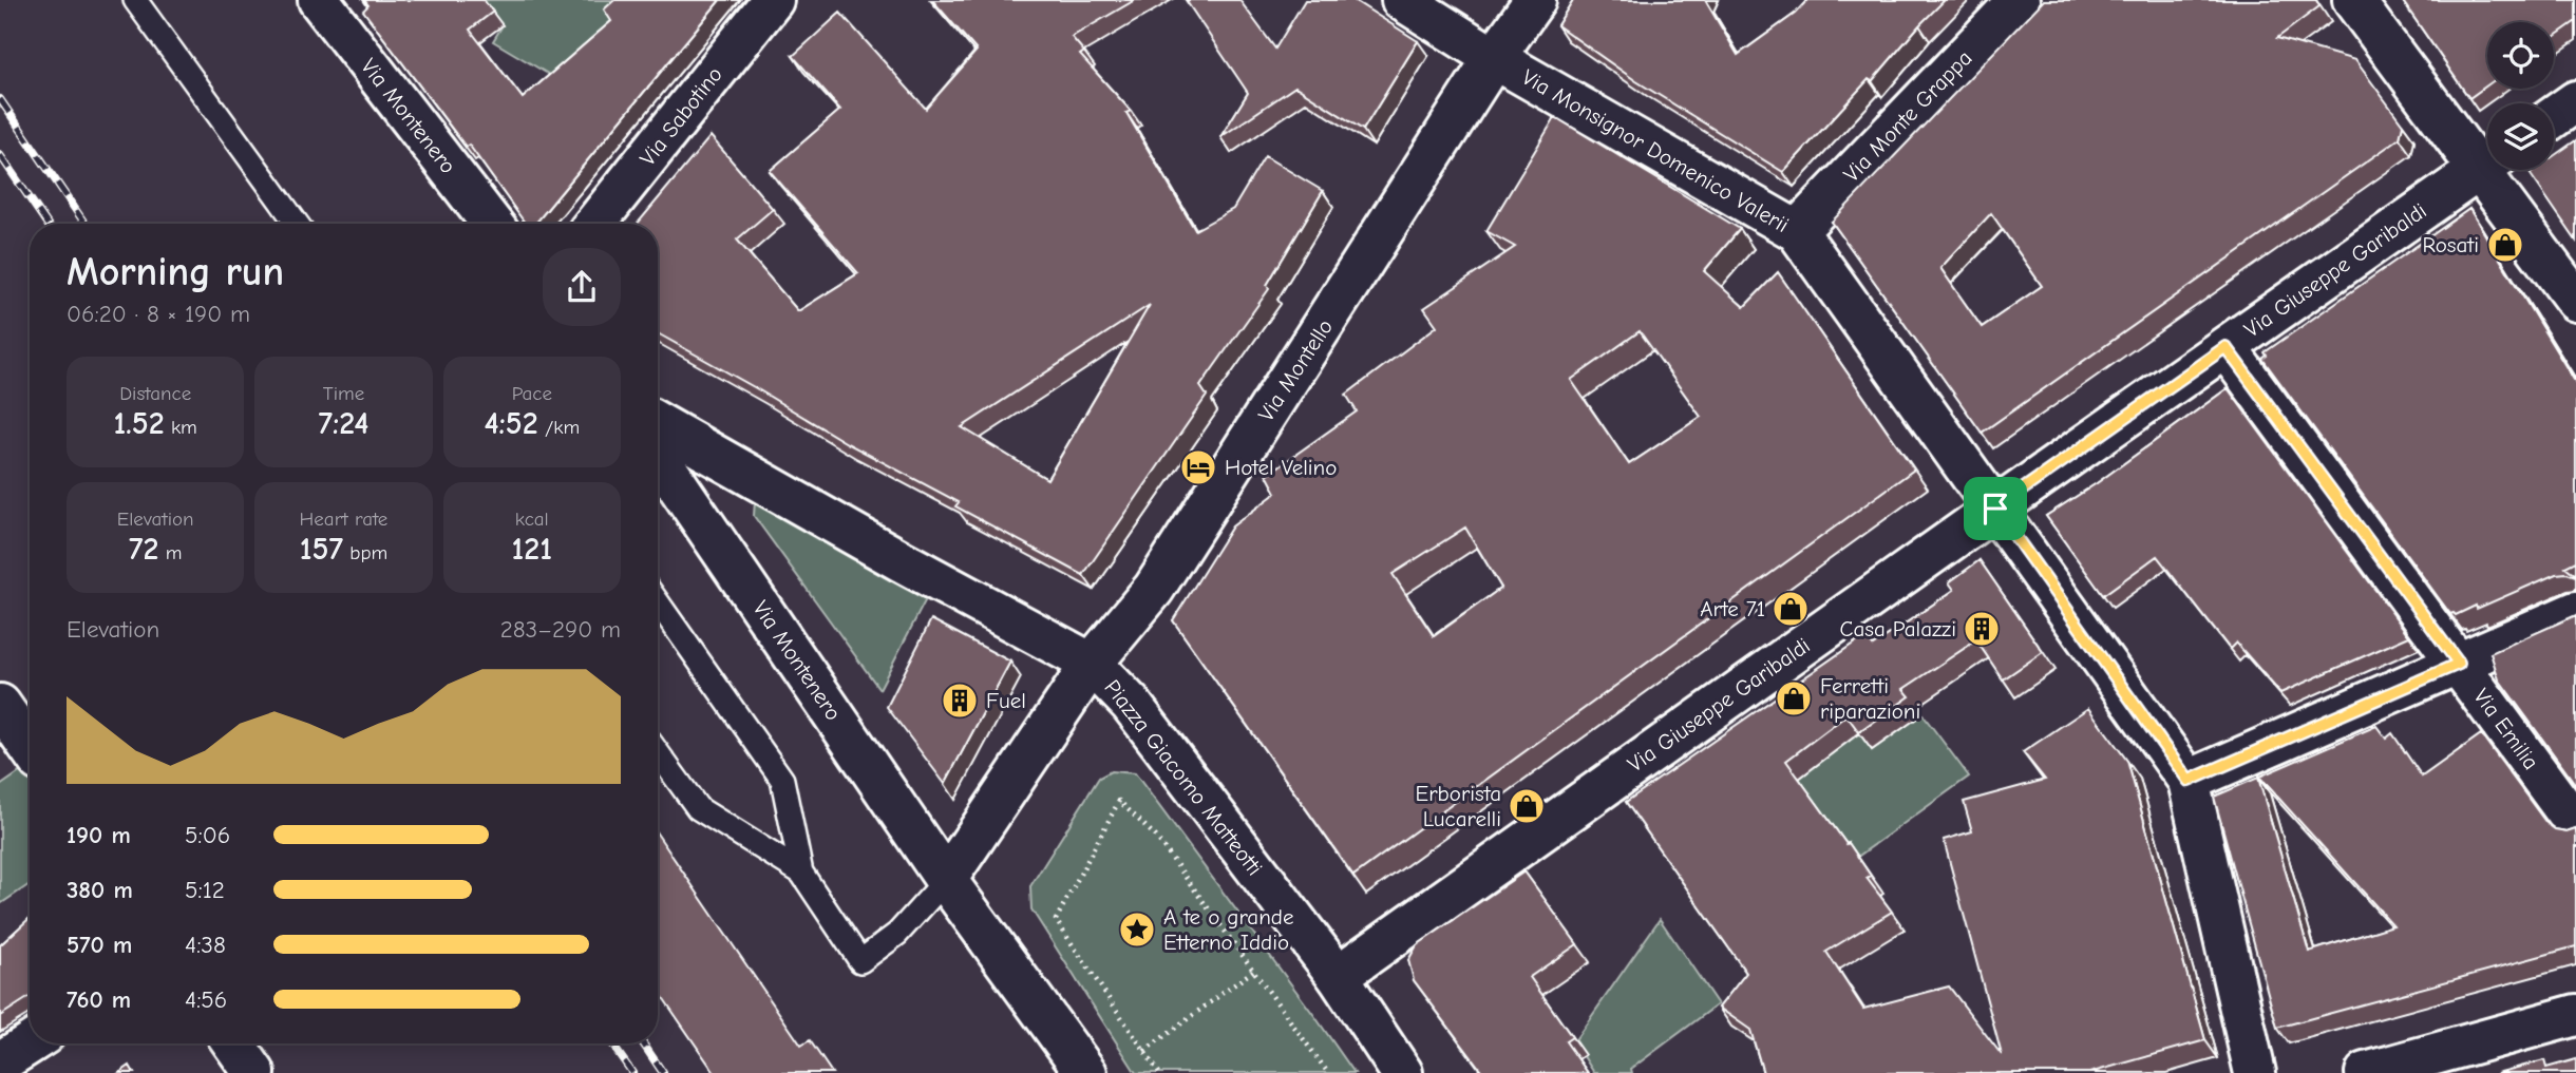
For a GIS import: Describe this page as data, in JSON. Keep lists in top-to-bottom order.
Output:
{
  "streets": {
    "street": [
      "Via Montenero",
      "Via Sabotino",
      "Via Monte Grappa",
      "Via Monsignor Domenico Valerii",
      "Via Giuseppe Garibaldi",
      "Via Montello",
      "Via Emilia",
      "Piazza Giacomo Matteotti"
    ]
  },
  "crossings": [
    ["Via Montenero", "Via Montello"],
    ["Via Monte Grappa", "Via Monsignor Domenico Valerii"],
    ["Via Monsignor Domenico Valerii", "Via Giuseppe Garibaldi"],
    ["Via Monsignor Domenico Valerii", "Via Montello"],
    ["Via Giuseppe Garibaldi", "Via Emilia"],
    ["Via Giuseppe Garibaldi", "Piazza Giacomo Matteotti"],
    ["Via Montello", "Piazza Giacomo Matteotti"]
  ],
  "places": {
    "shop": [
      "Rosati",
      "Arte 71",
      "Ferretti riparazioni",
      "Erborista Lucarelli"
    ],
    "hotel": ["Hotel Velino"],
    "building": ["Casa Palazzi", "Fuel"],
    "place": ["A te o grande Etterno Iddio"]
  },
  "page": {
    "heading": ["Morning run", "06:20 · 8 × 190 m"],
    "stats": [
      ["Distance", "1.52 km"],
      ["Time", "7:24"],
      ["Pace", "4:52 /km"],
      ["Elevation", "72 m"],
      ["Heart rate", "157 bpm"],
      ["kcal", "121"]
    ],
    "chart": ["Elevation", "283–290 m"],
    "list": [
      {
        "name": "190 m",
        "note": "5:06"
      },
      {
        "name": "380 m",
        "note": "5:12"
      },
      {
        "name": "570 m",
        "note": "4:38"
      },
      {
        "name": "760 m",
        "note": "4:56"
      }
    ]
  }
}
